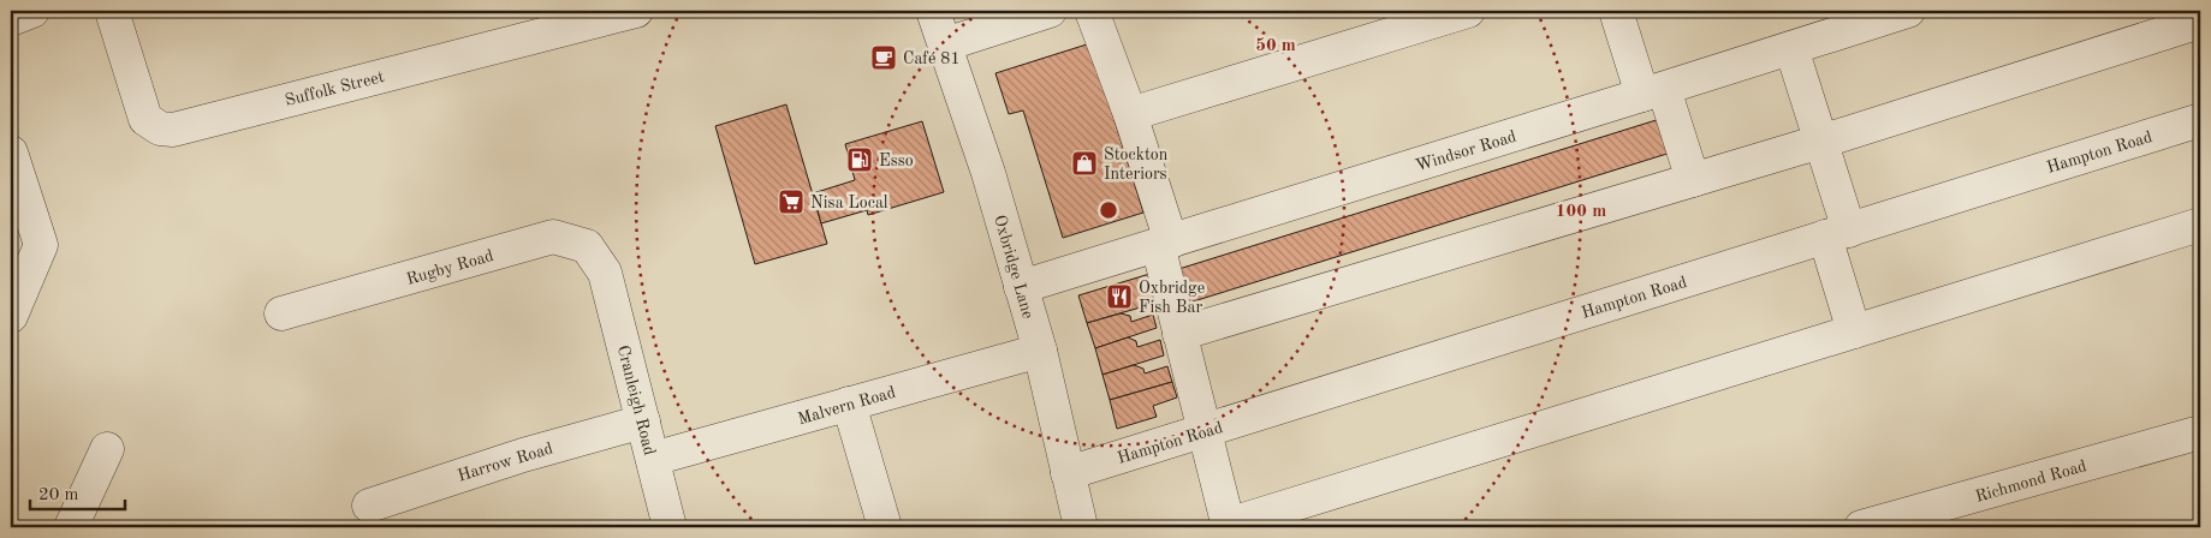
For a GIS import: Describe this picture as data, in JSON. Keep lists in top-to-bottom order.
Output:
{
  "streets": {
    "street": [
      "Suffolk Street",
      "Windsor Road",
      "Hampton Road",
      "Rugby Road",
      "Oxbridge Lane",
      "Cranleigh Road",
      "Malvern Road",
      "Harrow Road",
      "Richmond Road"
    ]
  },
  "crossings": [
    ["Windsor Road", "Oxbridge Lane"],
    ["Hampton Road", "Oxbridge Lane"],
    ["Rugby Road", "Cranleigh Road"],
    ["Oxbridge Lane", "Malvern Road"],
    ["Cranleigh Road", "Malvern Road"],
    ["Cranleigh Road", "Harrow Road"]
  ],
  "places": {
    "cafe": ["Café 81"],
    "fuel station": ["Esso"],
    "shop": ["Stockton Interiors"],
    "supermarket": ["Nisa Local"],
    "restaurant": ["Oxbridge Fish Bar"]
  },
  "scale_bar": "20 m",
  "rings": ["50 m", "100 m"]
}
